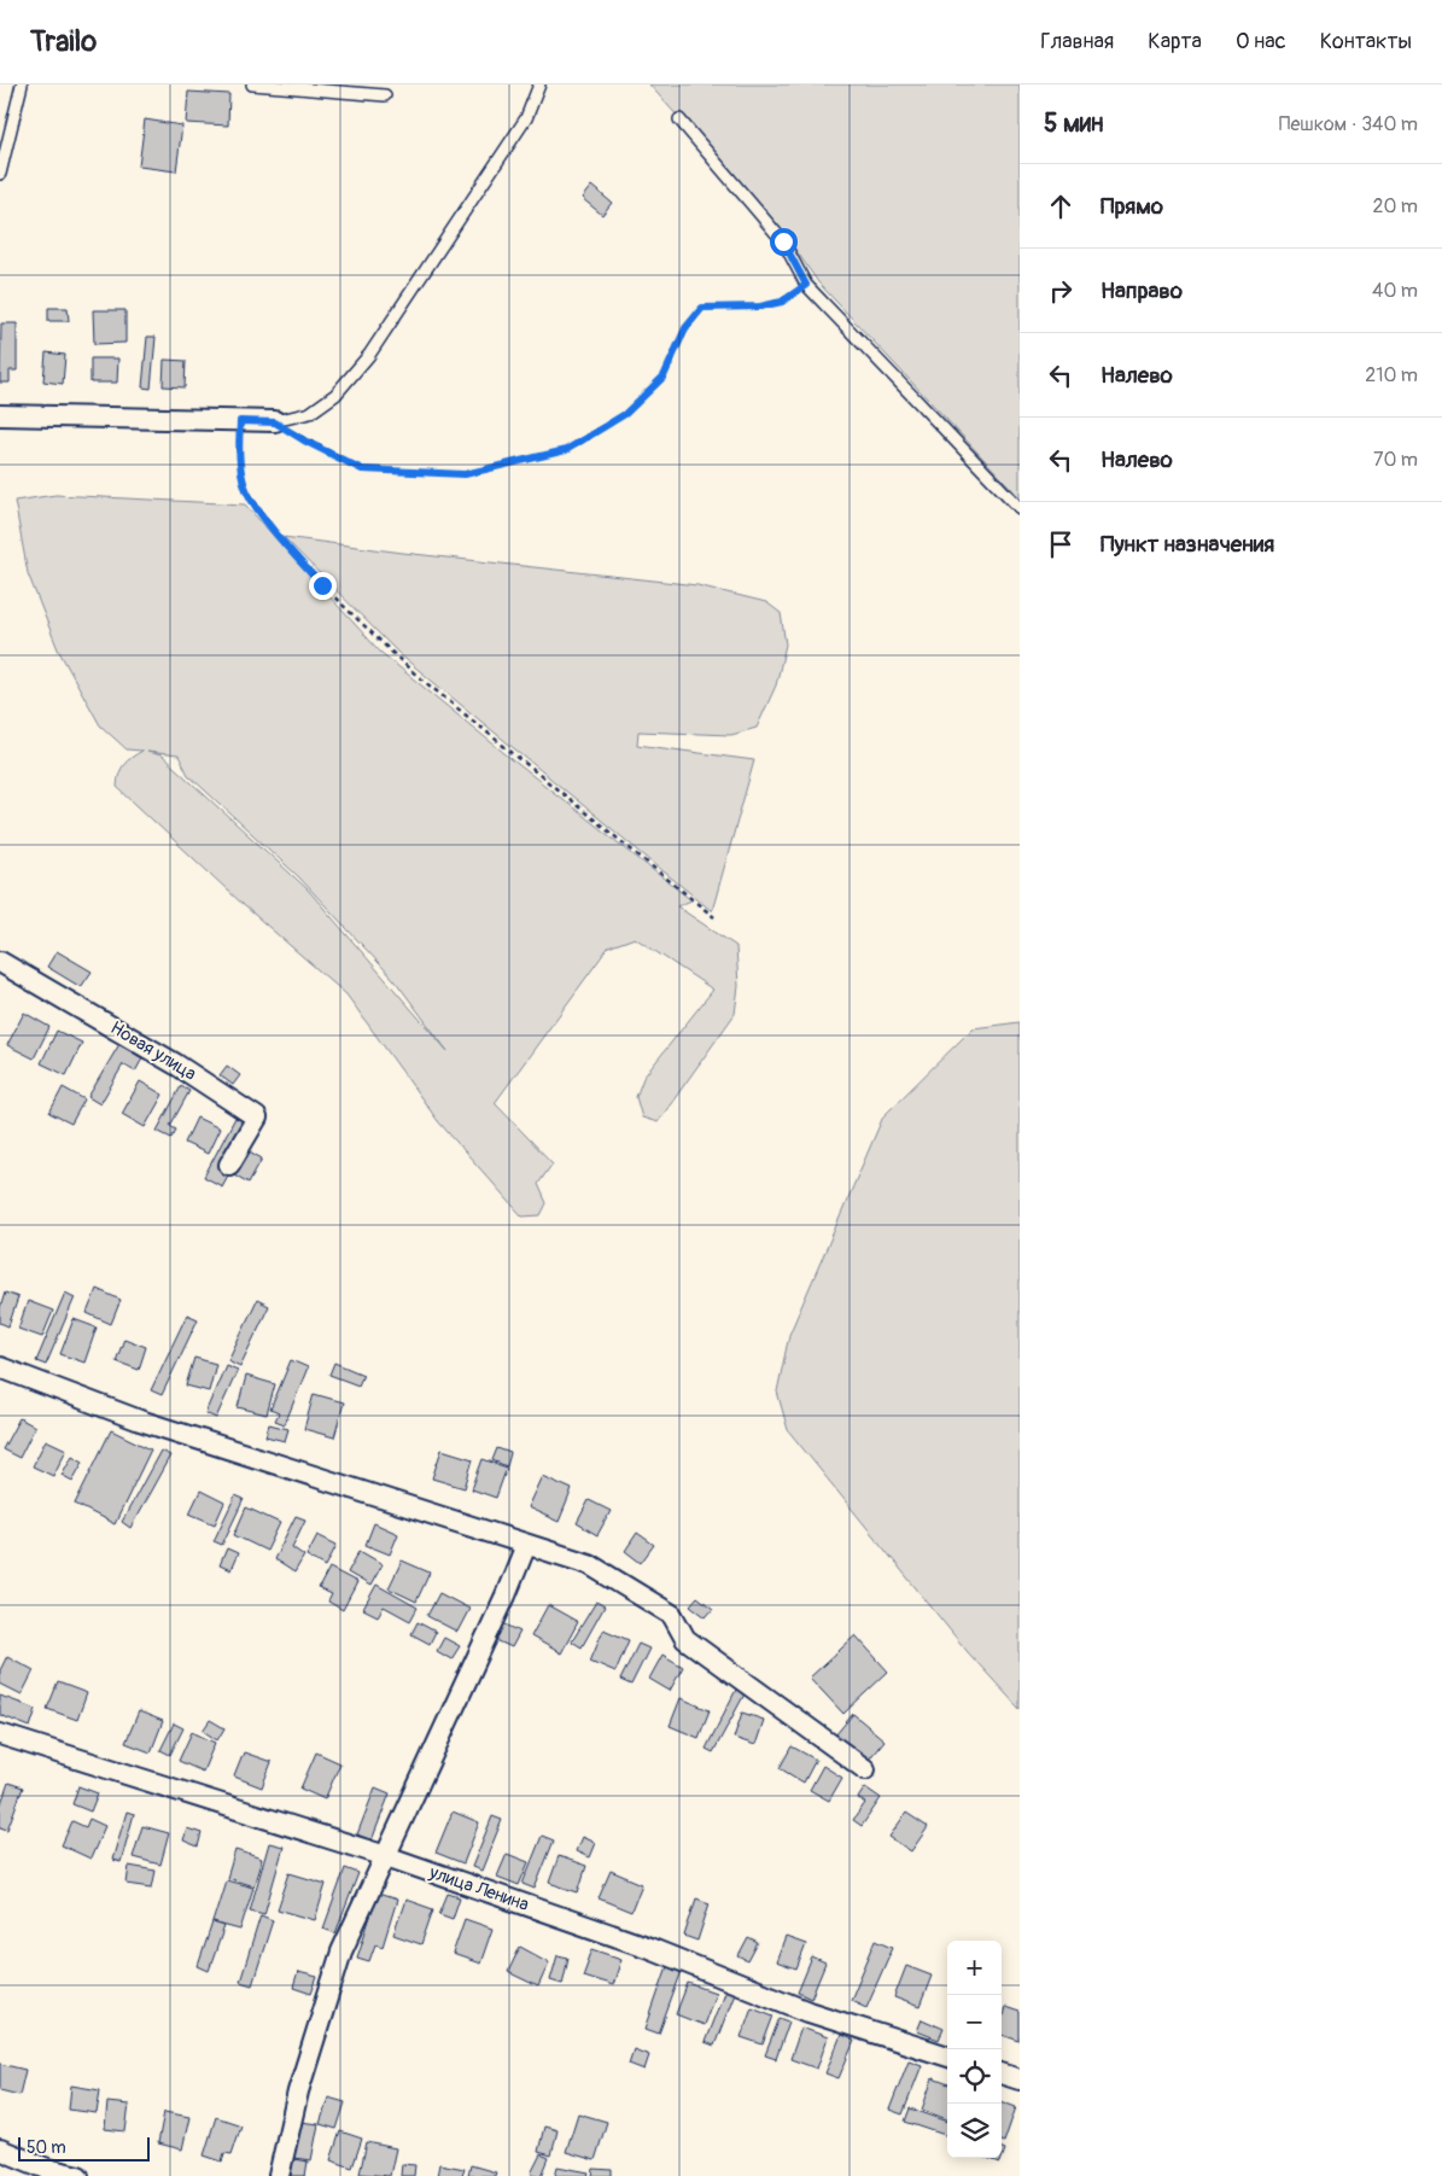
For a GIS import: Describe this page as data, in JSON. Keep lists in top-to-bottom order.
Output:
{
  "streets": {
    "street": ["Новая улица", "улица Ленина"]
  },
  "scale_bar": "50 m",
  "page": {
    "header": "Trailo",
    "nav": [
      "Главная",
      "Карта",
      "О нас",
      "Контакты"
    ],
    "heading": ["5 мин", "Пешком · 340 m"],
    "list": [
      ["Прямо", "20 m"],
      ["Направо", "40 m"],
      ["Налево", "210 m"],
      ["Налево", "70 m"],
      "Пункт назначения"
    ],
    "map_buttons": ["+", "−"],
    "scale": "50 m"
  }
}
